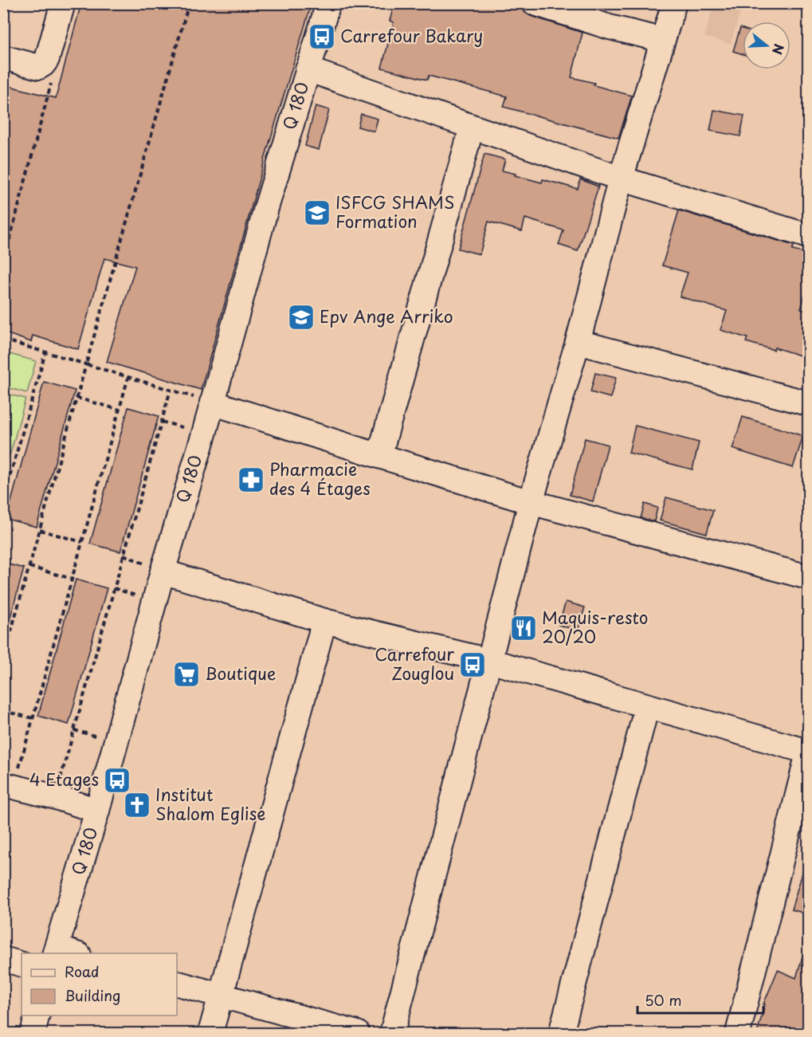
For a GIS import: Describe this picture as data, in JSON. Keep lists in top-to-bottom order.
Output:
{
  "streets": {
    "street": ["Q 180"]
  },
  "places": {
    "bus stop": ["Carrefour Bakary", "Carrefour Zouglou", "4 Etages"],
    "school or university": ["ISFCG SHAMS Formation", "Epv Ange Arriko"],
    "pharmacy": ["Pharmacie des 4 Étages"],
    "restaurant": ["Maquis-resto 20/20"],
    "supermarket": ["Boutique"],
    "church": ["Institut Shalom Eglise"]
  },
  "legend": ["Road", "Building"],
  "scale_bar": "50 m",
  "north": "right"
}
